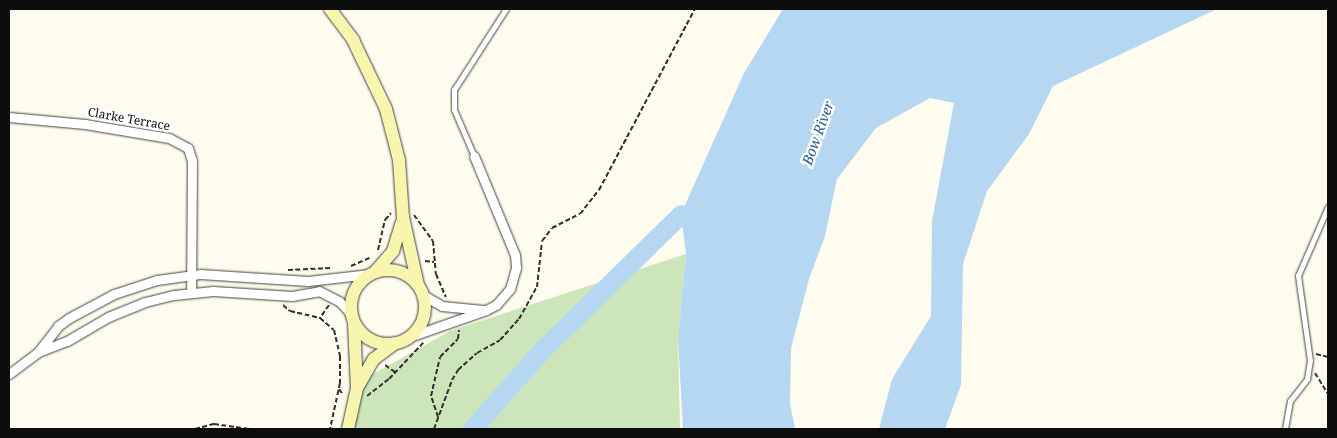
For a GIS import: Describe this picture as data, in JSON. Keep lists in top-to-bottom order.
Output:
{
  "streets": {
    "street": ["Clarke Terrace"]
  },
  "water": ["Bow River"]
}
